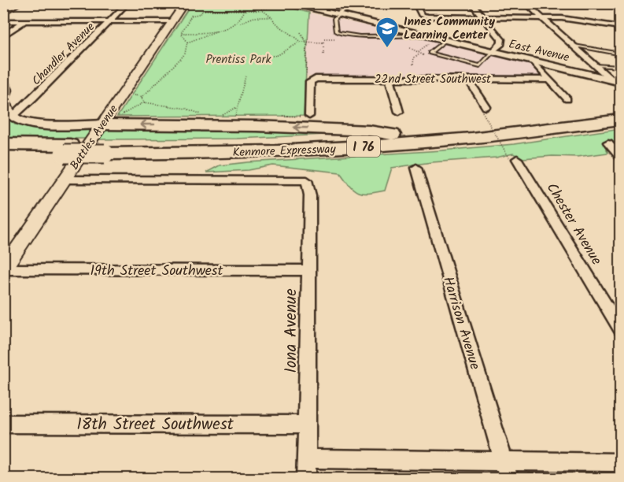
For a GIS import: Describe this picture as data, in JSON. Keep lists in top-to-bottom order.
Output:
{
  "streets": {
    "highway": ["I 76", "Kenmore Expressway"],
    "main road": ["East Avenue"],
    "street": [
      "Chandler Avenue",
      "22nd Street Southwest",
      "Battles Avenue",
      "Chester Avenue",
      "19th Street Southwest",
      "Harrison Avenue",
      "Iona Avenue",
      "18th Street Southwest"
    ]
  },
  "crossings": [
    ["Battles Avenue", "19th Street Southwest"],
    ["Battles Avenue", "Iona Avenue"],
    ["19th Street Southwest", "Iona Avenue"],
    ["Iona Avenue", "18th Street Southwest"]
  ],
  "parks": ["Prentiss Park"],
  "places": {
    "school or university": ["Innes Community Learning Center"]
  }
}
